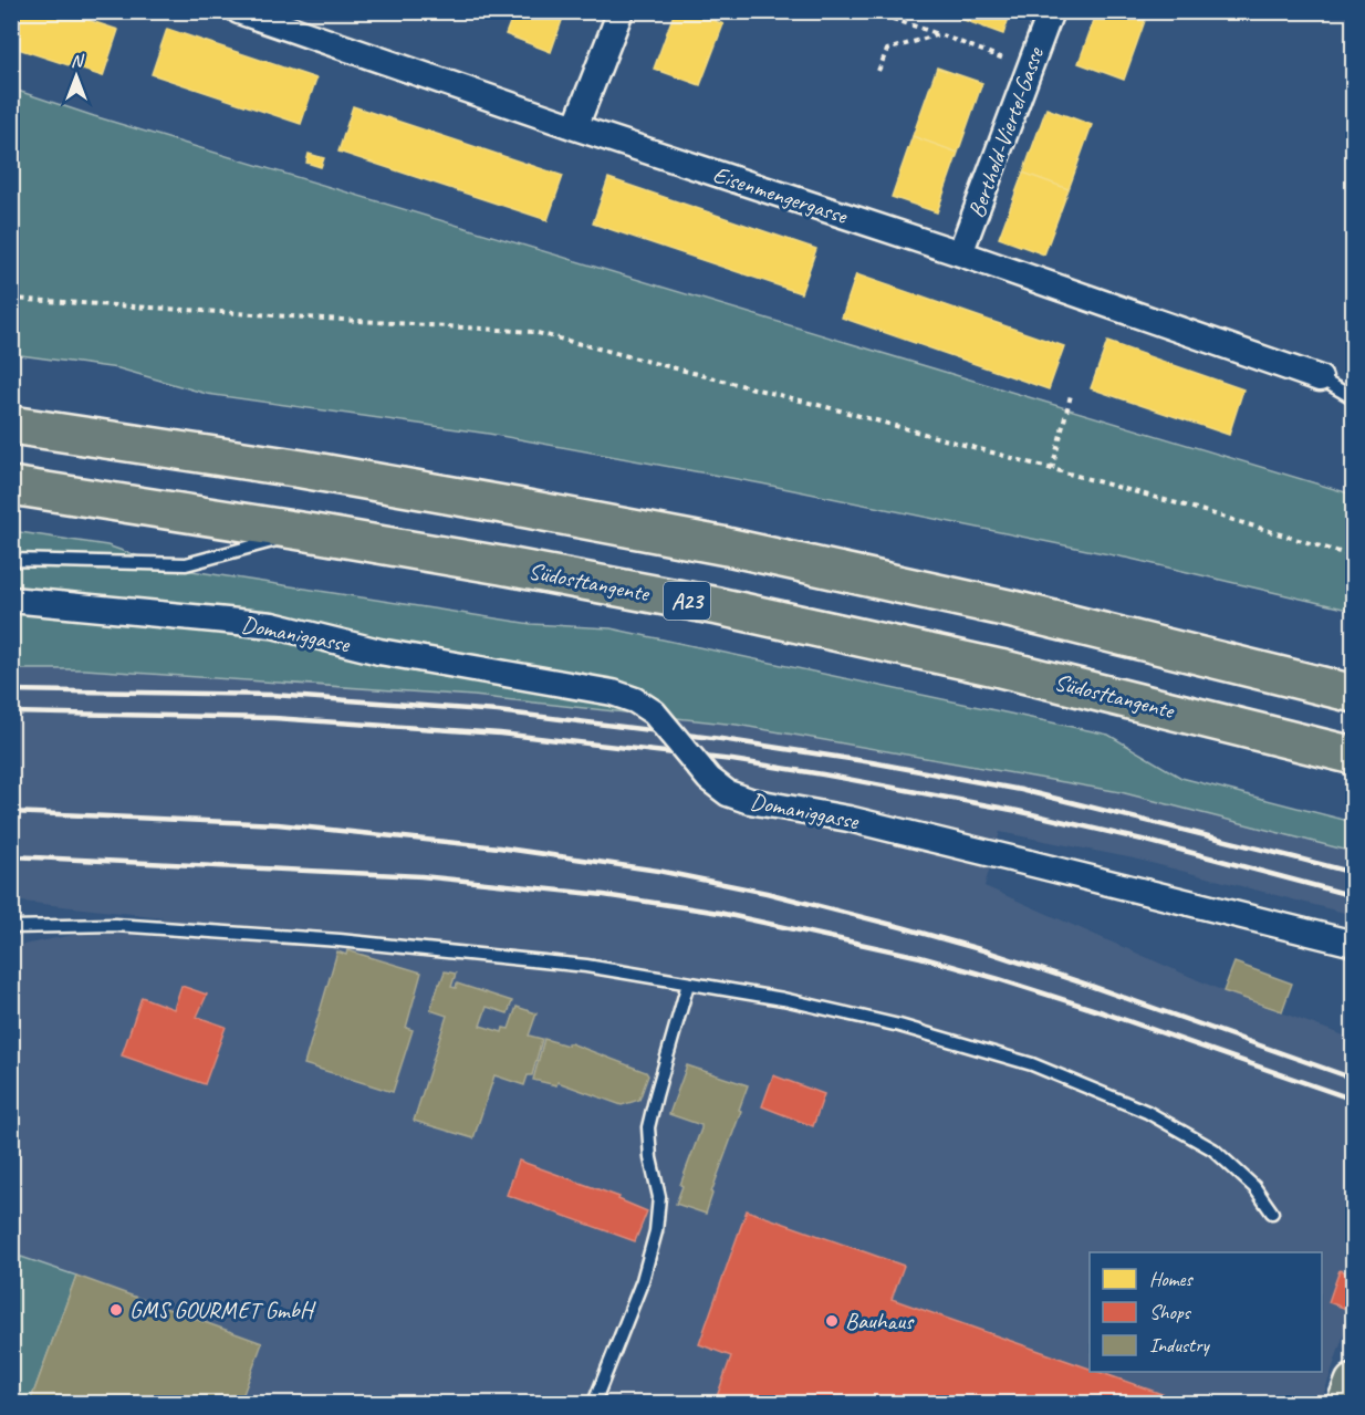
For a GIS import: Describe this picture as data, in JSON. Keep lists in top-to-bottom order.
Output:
{
  "streets": {
    "main road": ["Südosttangente", "A23"],
    "street": ["Berthold-Viertel-Gasse", "Eisenmengergasse", "Domaniggasse"]
  },
  "crossings": [
    ["Berthold-Viertel-Gasse", "Eisenmengergasse"]
  ],
  "places": ["GMS GOURMET GmbH", "Bauhaus"],
  "legend": ["Homes", "Shops", "Industry"],
  "north": "top"
}
